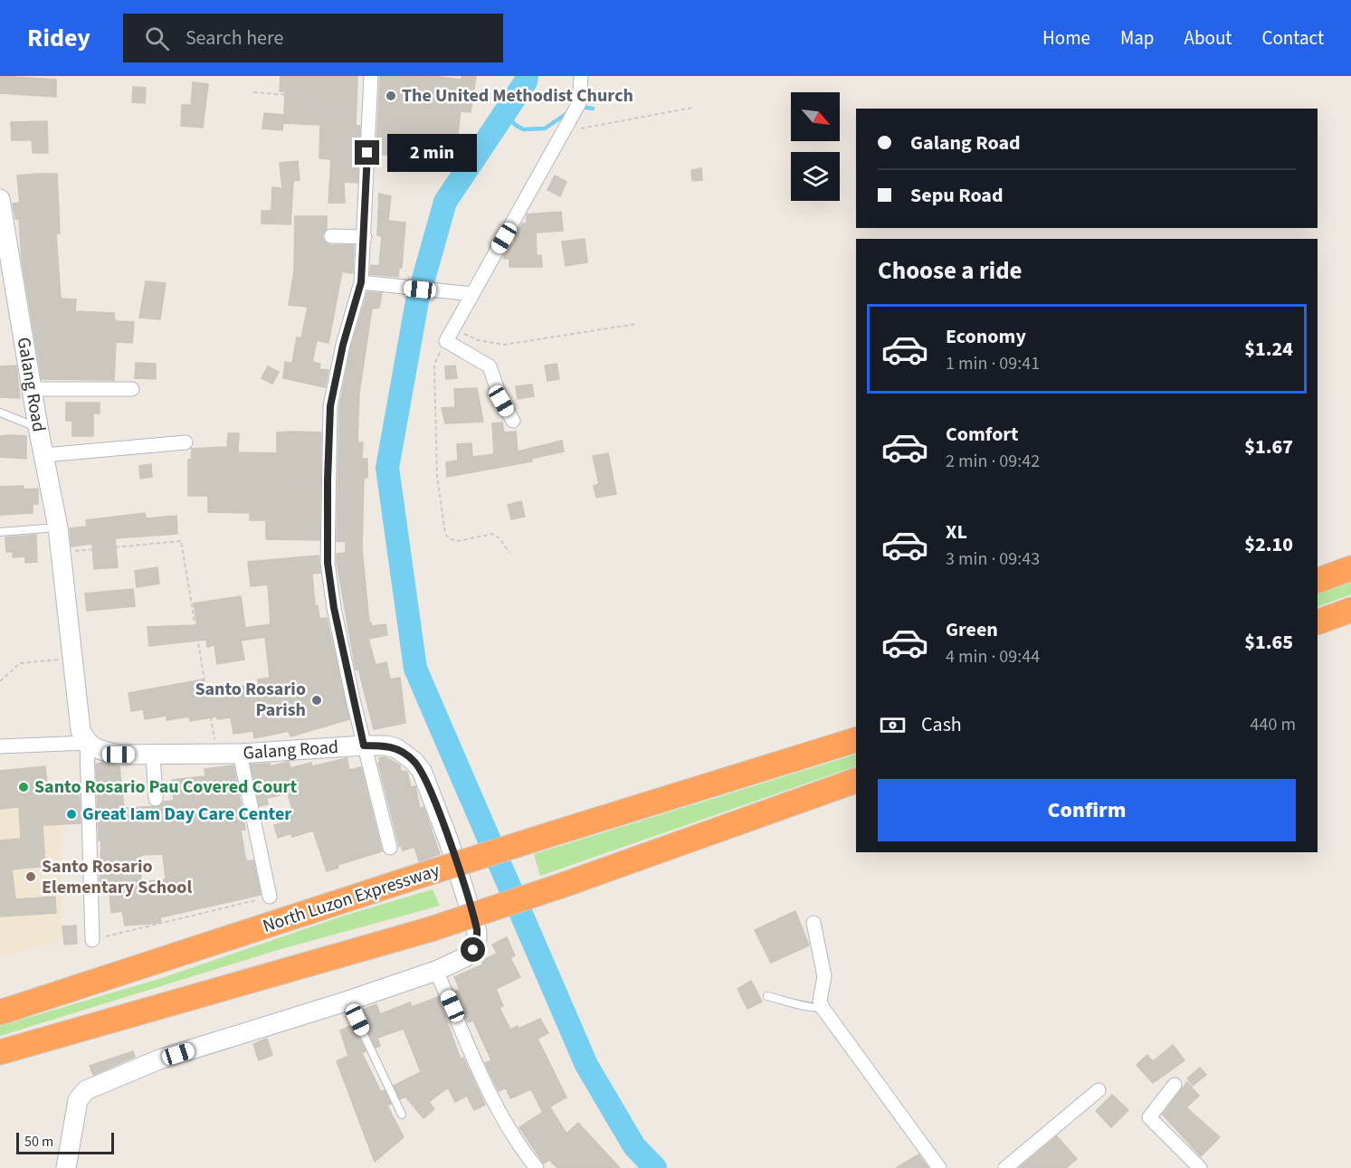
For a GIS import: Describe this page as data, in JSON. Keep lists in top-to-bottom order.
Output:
{
  "streets": {
    "highway": ["North Luzon Expressway"],
    "street": ["Galang Road"]
  },
  "places": [
    "The United Methodist Church",
    "Santo Rosario Parish",
    "Santo Rosario Pau Covered Court",
    "Great Iam Day Care Center",
    "Santo Rosario Elementary School"
  ],
  "scale_bar": "50 m",
  "north": "bottom right",
  "page": {
    "header": "Ridey",
    "search": "Search here",
    "nav": [
      "Home",
      "Map",
      "About",
      "Contact"
    ],
    "banner": ["Galang Road", "Sepu Road"],
    "bubble": "2 min",
    "heading": "Choose a ride",
    "list": [
      {
        "name": "Economy",
        "note": "1 min · 09:41",
        "value": "$1.24"
      },
      {
        "name": "Comfort",
        "note": "2 min · 09:42",
        "value": "$1.67"
      },
      {
        "name": "XL",
        "note": "3 min · 09:43",
        "value": "$2.10"
      },
      {
        "name": "Green",
        "note": "4 min · 09:44",
        "value": "$1.65"
      }
    ],
    "pay": ["Cash", "440 m"],
    "buttons": "Confirm",
    "scale": "50 m"
  }
}
